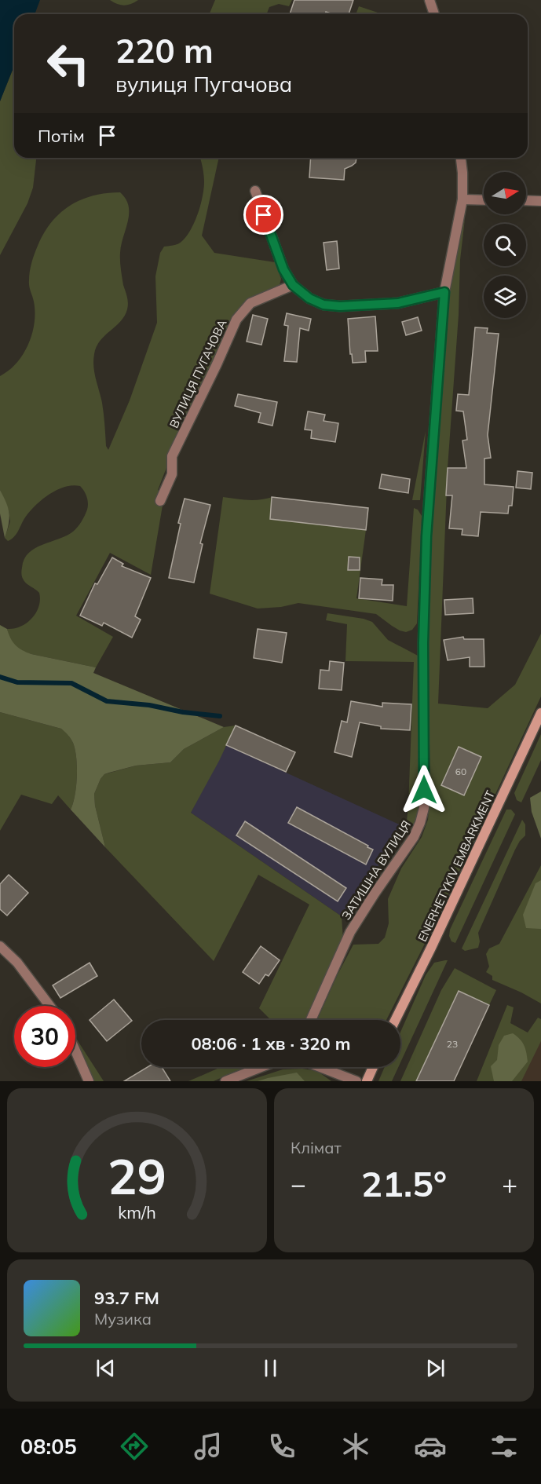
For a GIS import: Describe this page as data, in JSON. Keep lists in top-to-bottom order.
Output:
{
  "streets": {
    "street": ["ВУЛИЦЯ ПУГАЧОВА", "ENERHETYKIV EMBARKMENT", "ЗАТИШНА ВУЛИЦЯ"]
  },
  "house_numbers": ["60", "23"],
  "north": "right",
  "page": {
    "turn": ["220 m", "вулиця Пугачова"],
    "then": "Потім",
    "limit": "30",
    "trip": "08:06 · 1 хв · 320 m",
    "tile": "Клімат",
    "heat": ["−", "21.5°", "+"],
    "song": ["93.7 FM", "Музика"],
    "tabs": "08:05",
    "gauge": ["29", "km/h"]
  }
}
